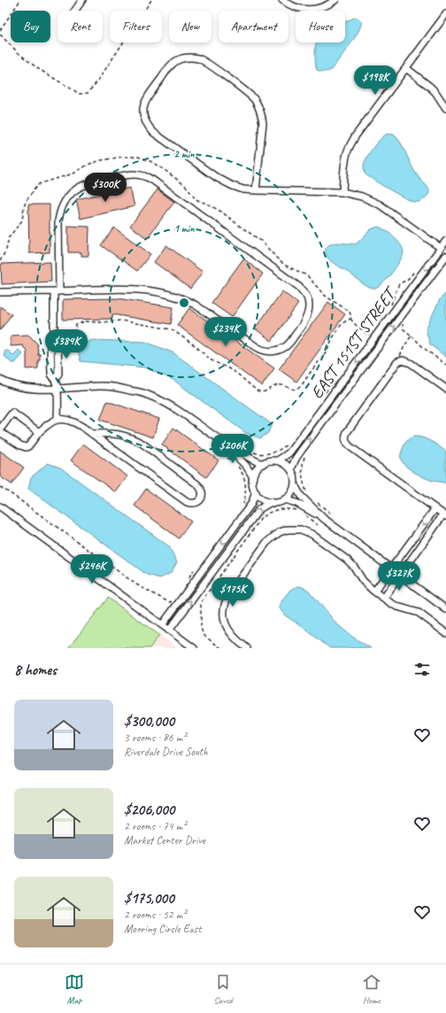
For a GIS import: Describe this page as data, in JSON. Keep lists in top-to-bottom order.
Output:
{
  "streets": {
    "street": ["EAST 151ST STREET"]
  },
  "page": {
    "chip": [
      "Buy",
      "Rent",
      "Filters",
      "New",
      "Apartment",
      "House"
    ],
    "price": [
      "$198K",
      "$300K",
      "$234K",
      "$384K",
      "$206K",
      "$246K",
      "$327K",
      "$175K"
    ],
    "heading": "8 homes",
    "list": [
      {
        "name": "$300,000",
        "note": "3 rooms · 86 m² · Riverdale Drive South"
      },
      {
        "name": "$206,000",
        "note": "2 rooms · 74 m² · Market Center Drive"
      },
      {
        "name": "$175,000",
        "note": "2 rooms · 52 m² · Mooring Circle East"
      }
    ],
    "tabs": ["Map", "Saved", "Home"]
  },
  "rings": ["2 min", "1 min"]
}
